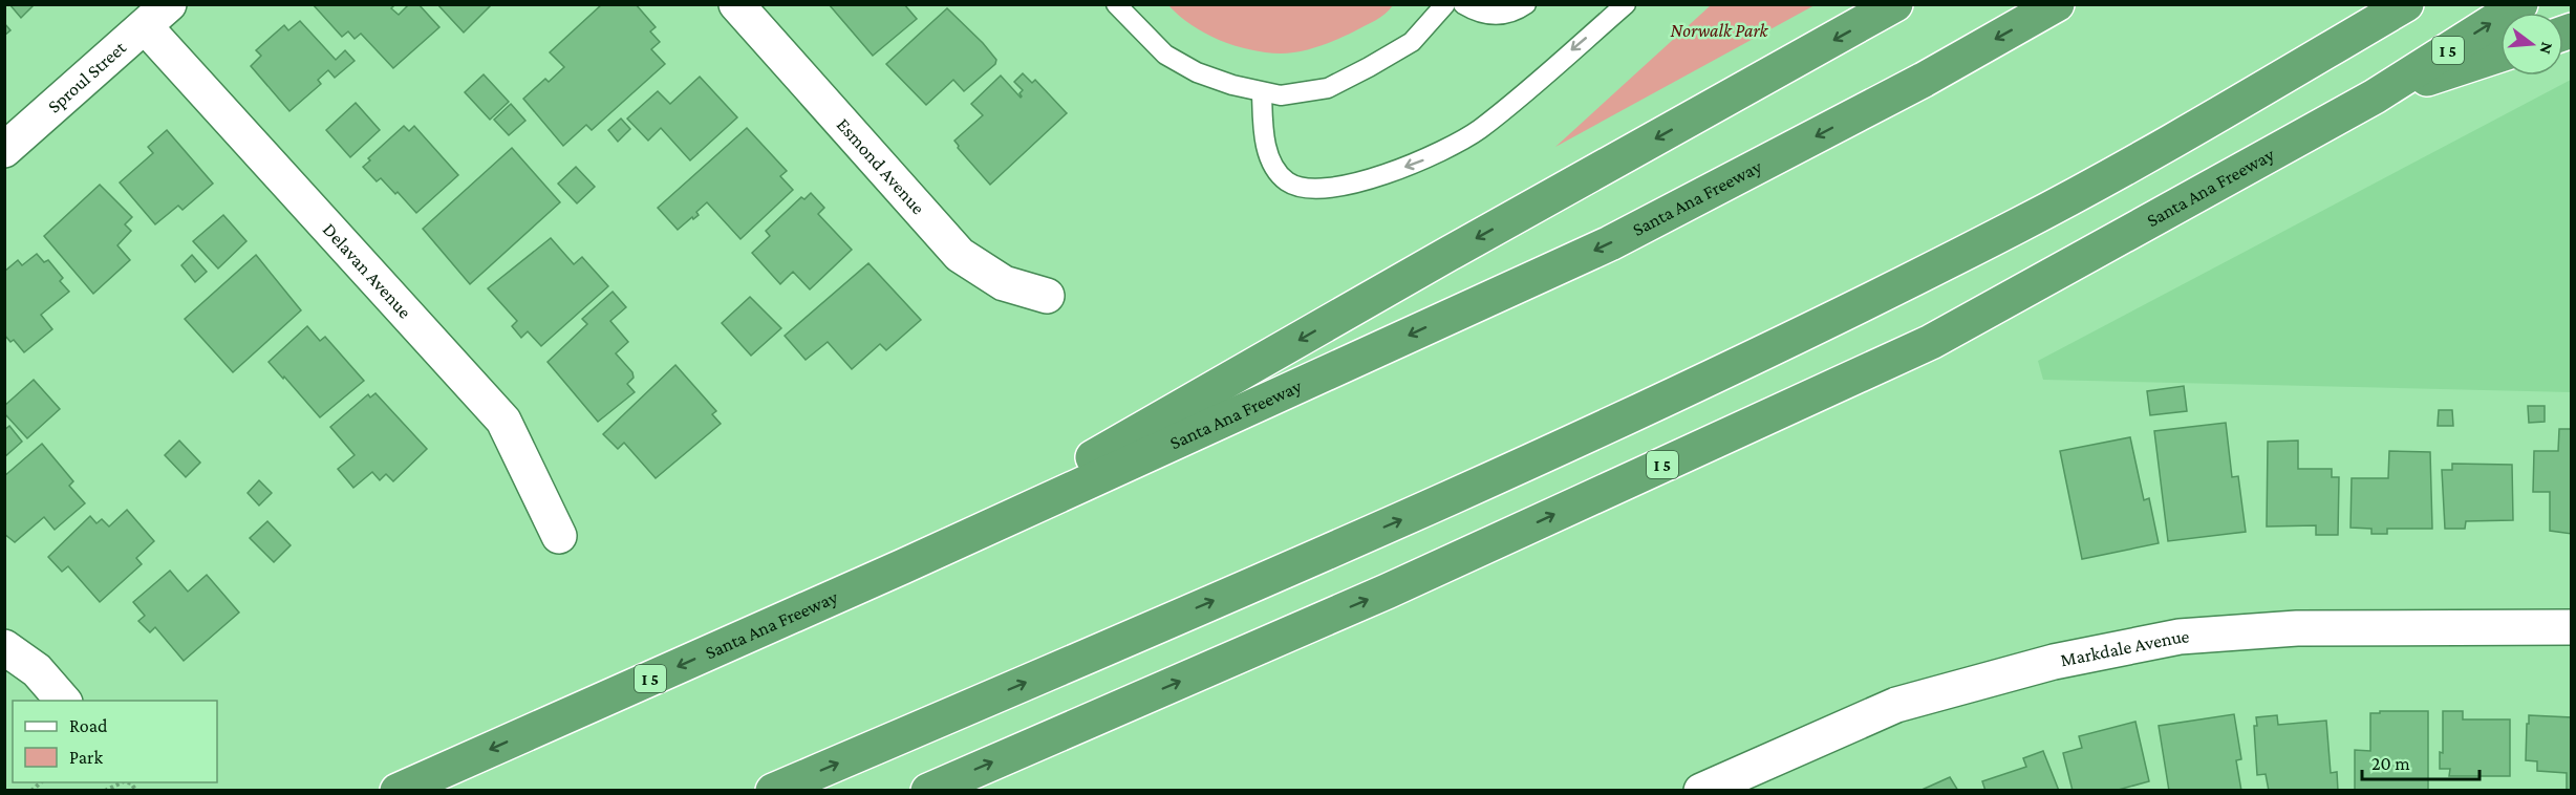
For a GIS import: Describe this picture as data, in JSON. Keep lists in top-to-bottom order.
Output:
{
  "streets": {
    "highway": ["I 5", "Santa Ana Freeway"],
    "street": [
      "Sproul Street",
      "Esmond Avenue",
      "Delavan Avenue",
      "Markdale Avenue"
    ]
  },
  "crossings": [
    ["Sproul Street", "Delavan Avenue"]
  ],
  "parks": ["Norwalk Park"],
  "legend": ["Road", "Park"],
  "scale_bar": "20 m",
  "north": "right"
}
